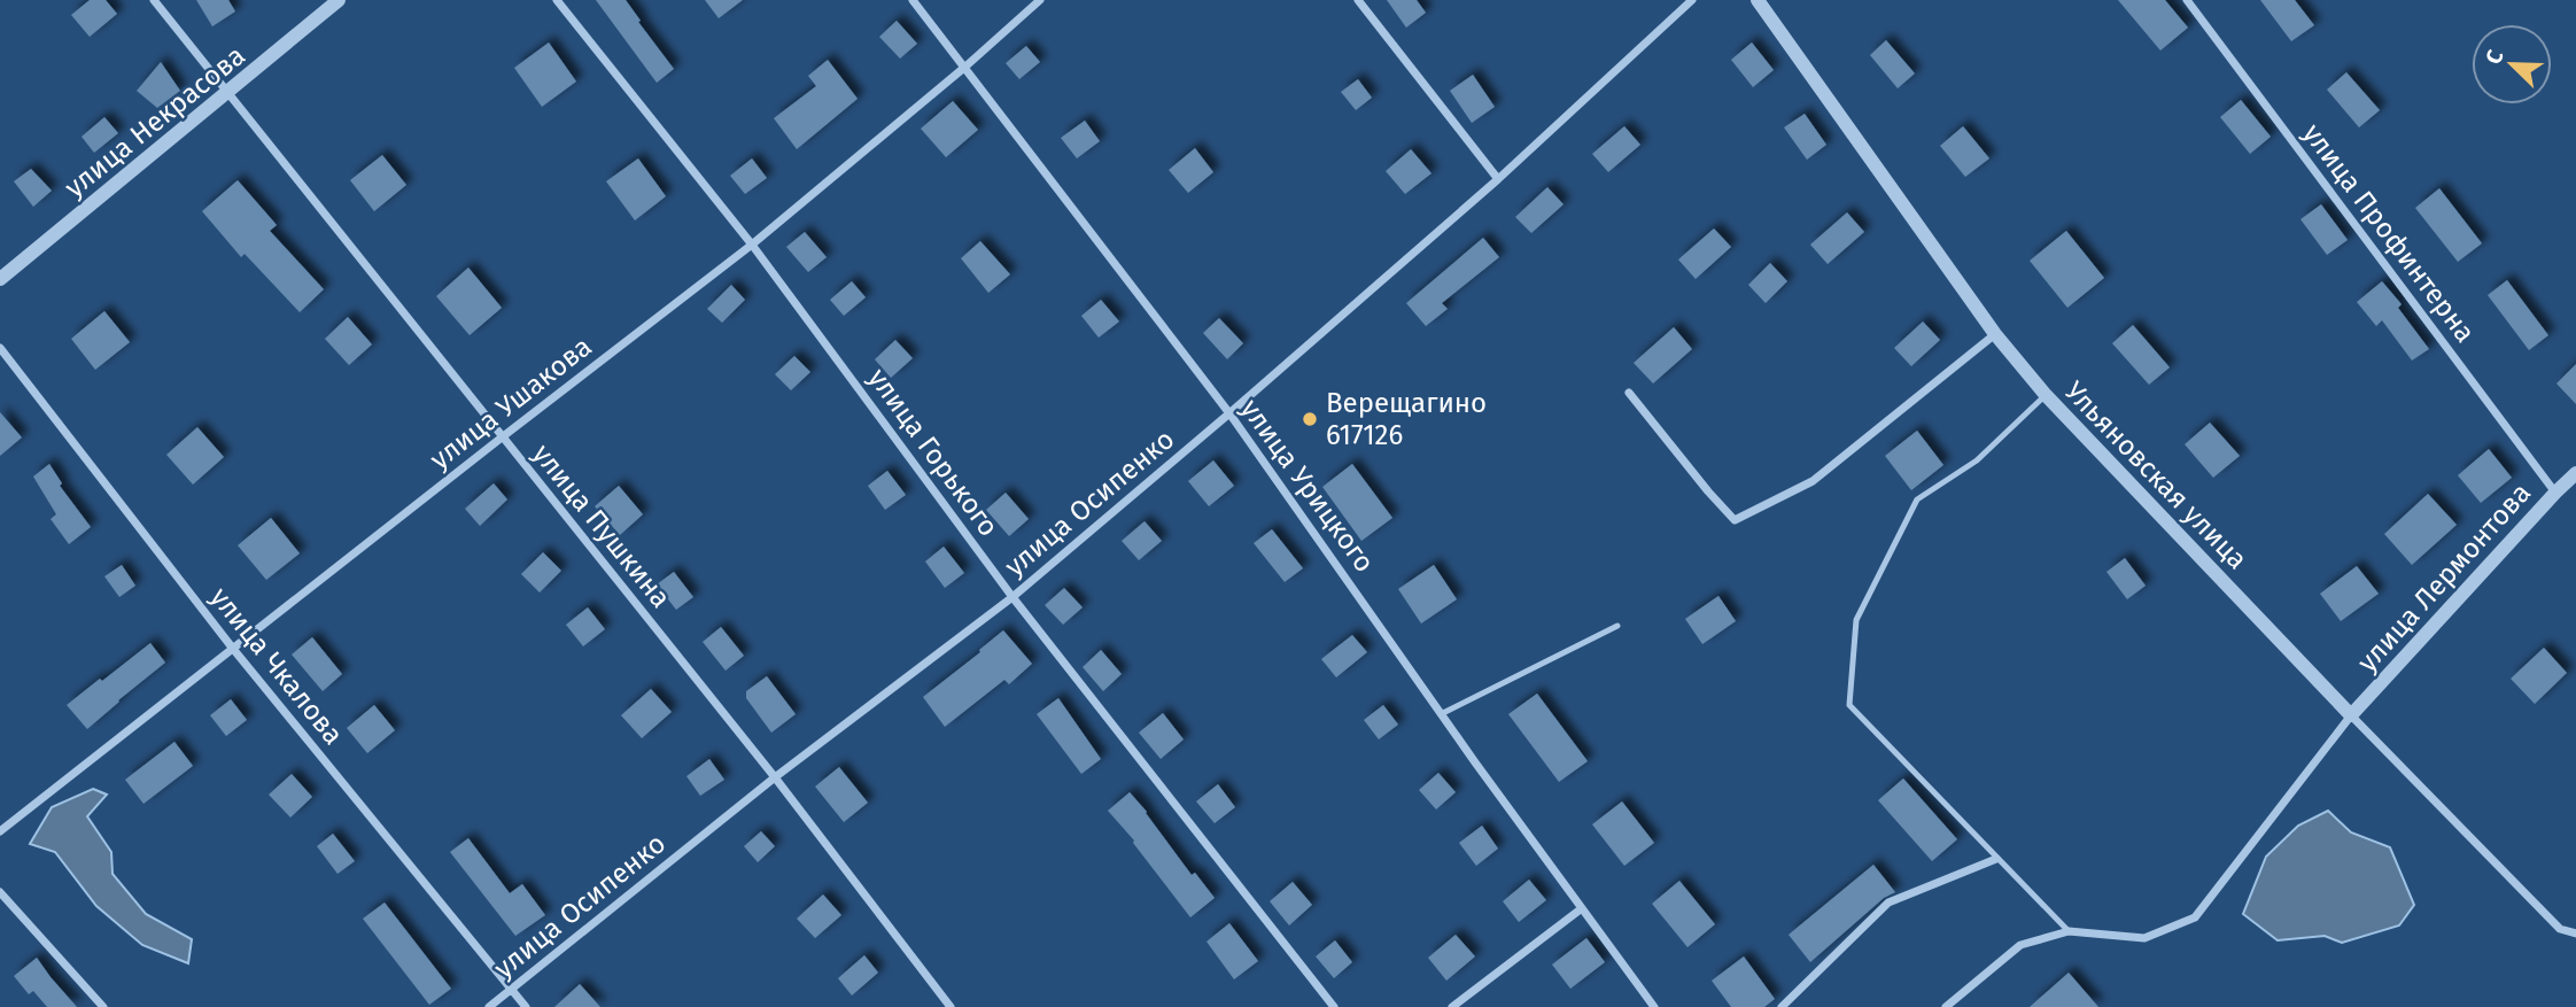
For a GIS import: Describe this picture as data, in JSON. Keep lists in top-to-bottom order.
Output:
{
  "streets": {
    "street": [
      "улица Некрасова",
      "улица Профинтерна",
      "улица Ушакова",
      "улица Горького",
      "Ульяновская улица",
      "улица Урицкого",
      "улица Осипенко",
      "улица Пушкина",
      "улица Лермонтова",
      "улица Чкалова"
    ]
  },
  "crossings": [
    ["улица Некрасова", "улица Пушкина"],
    ["улица Профинтерна", "улица Лермонтова"],
    ["улица Ушакова", "улица Горького"],
    ["улица Ушакова", "улица Урицкого"],
    ["улица Ушакова", "улица Пушкина"],
    ["улица Ушакова", "улица Чкалова"],
    ["улица Горького", "улица Осипенко"],
    ["Ульяновская улица", "улица Лермонтова"],
    ["улица Урицкого", "улица Осипенко"],
    ["улица Осипенко", "улица Пушкина"],
    ["улица Осипенко", "улица Чкалова"]
  ],
  "places": ["Верещагино 617126"],
  "north": "top left"
}
